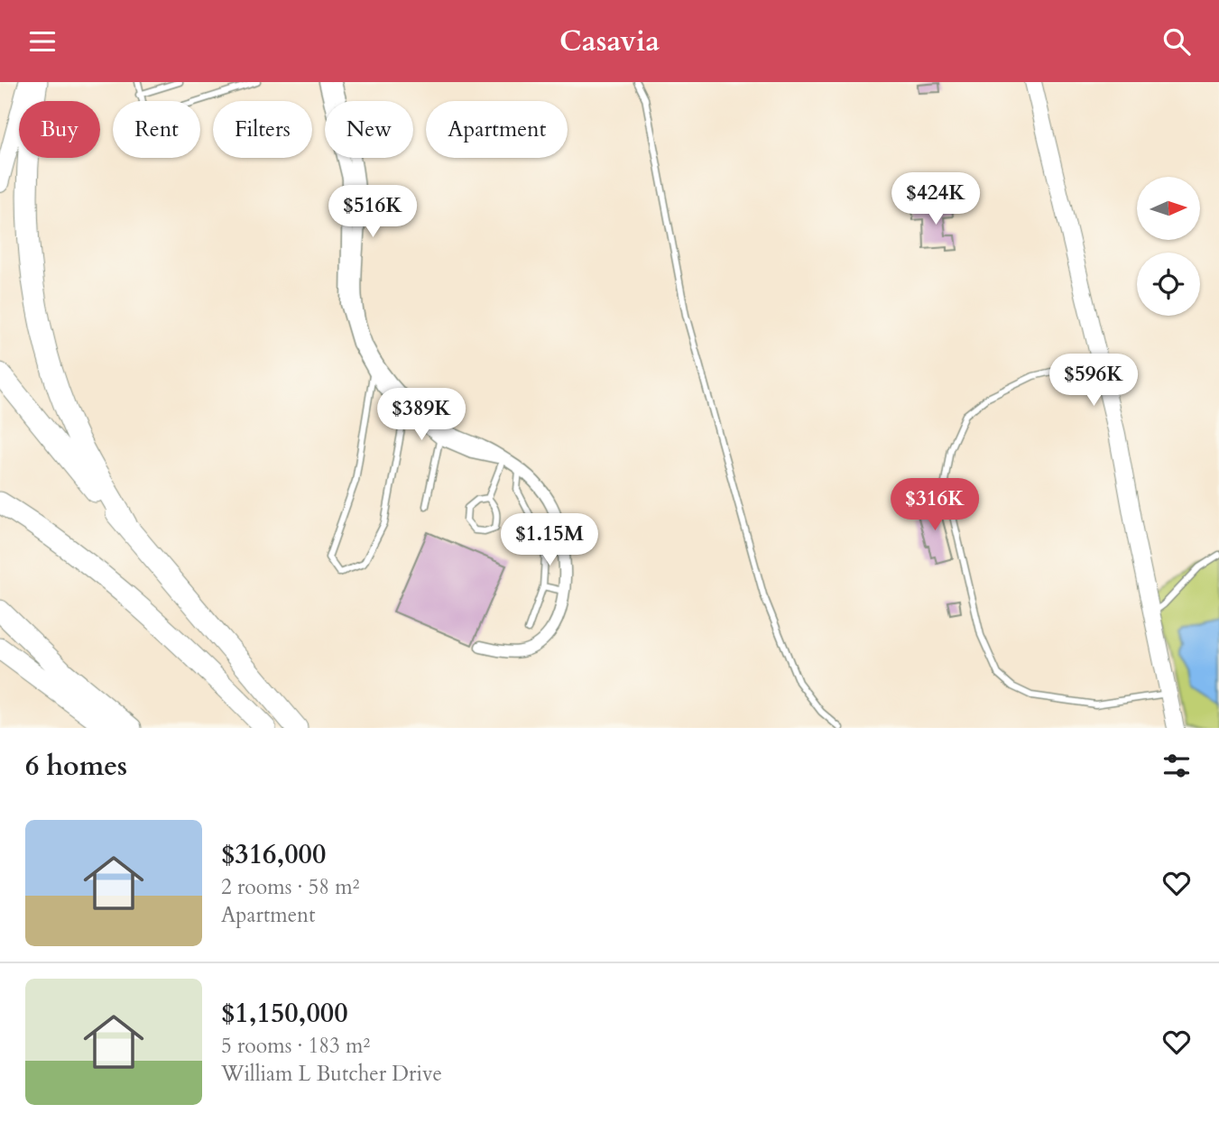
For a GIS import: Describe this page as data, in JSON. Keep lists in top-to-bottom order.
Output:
{
  "north": "right",
  "page": {
    "header": "Casavia",
    "chip": [
      "Buy",
      "Rent",
      "Filters",
      "New",
      "Apartment"
    ],
    "price": [
      "$424K",
      "$516K",
      "$596K",
      "$389K",
      "$316K",
      "$1.15M"
    ],
    "heading": "6 homes",
    "list": [
      {
        "name": "$316,000",
        "note": "2 rooms · 58 m² · Apartment"
      },
      {
        "name": "$1,150,000",
        "note": "5 rooms · 183 m² · William L Butcher Drive"
      }
    ]
  }
}
